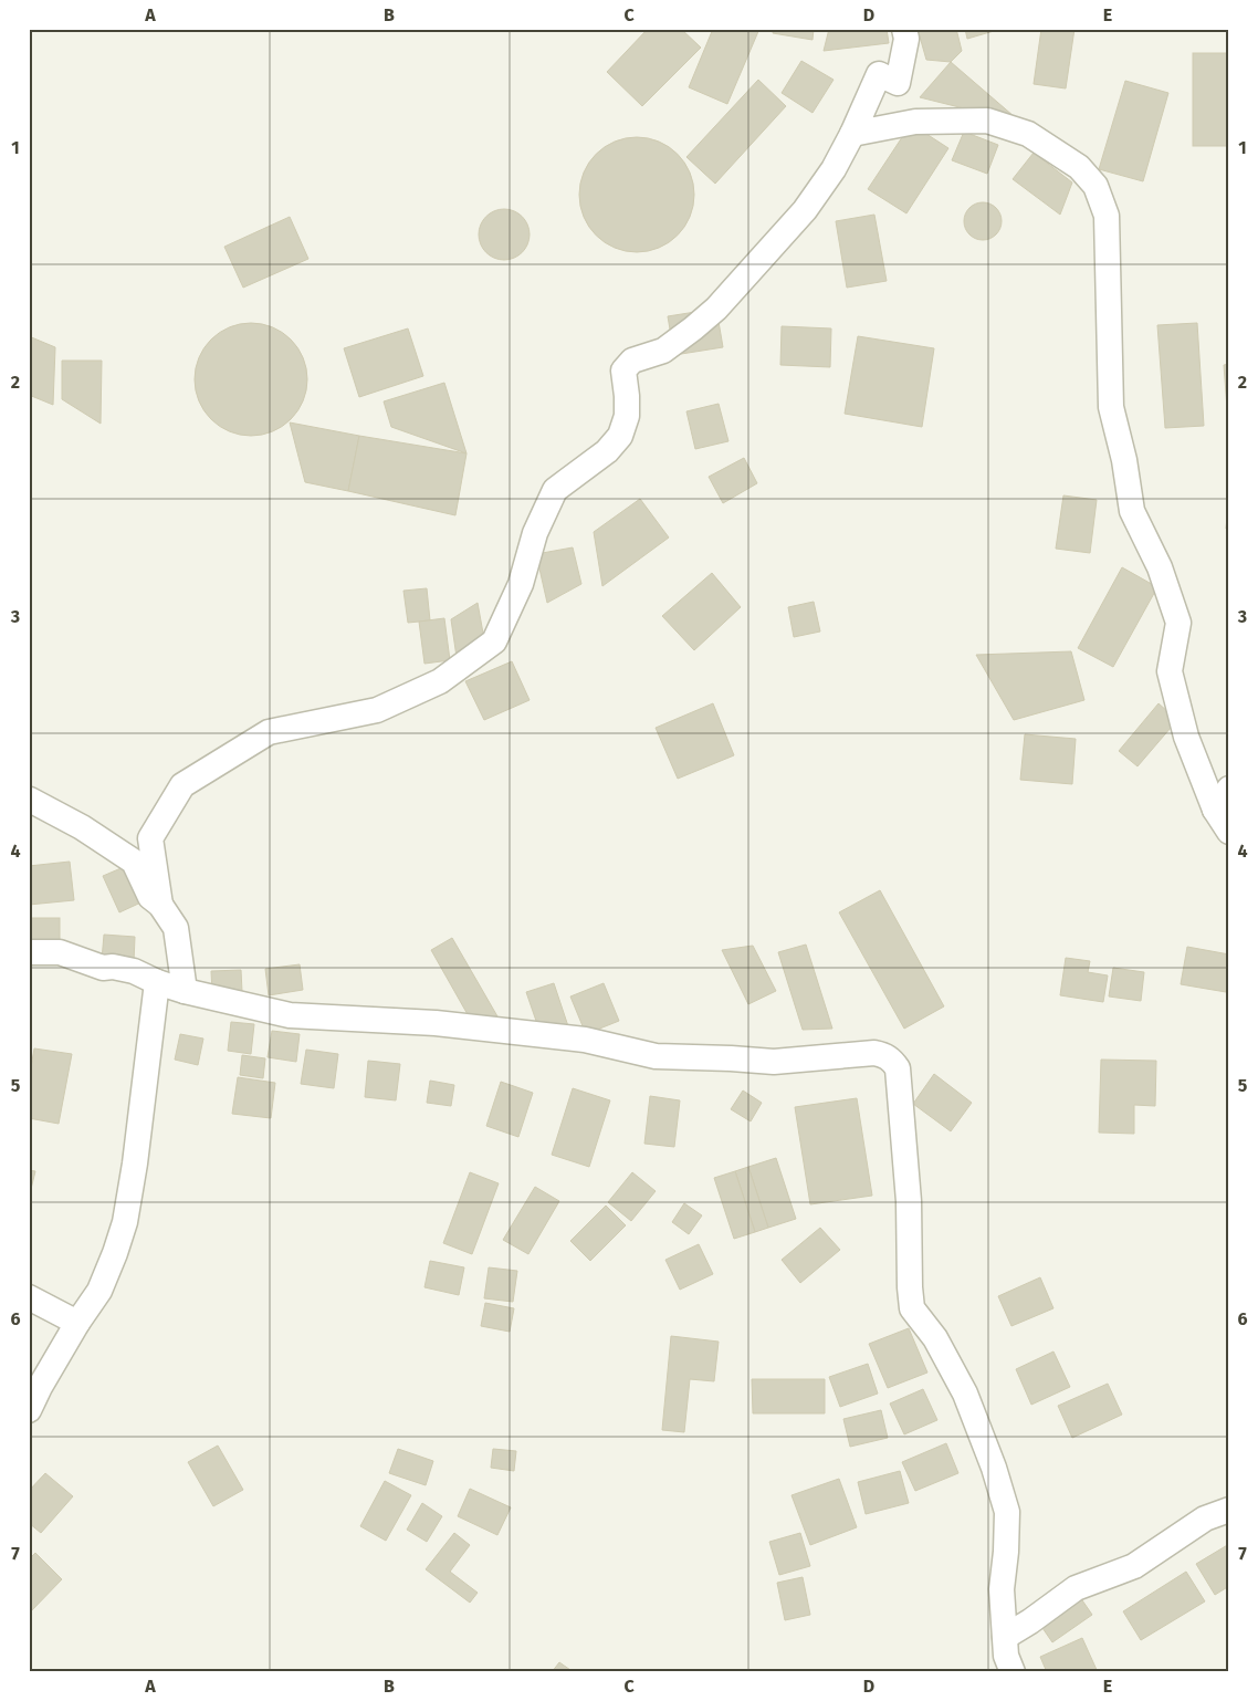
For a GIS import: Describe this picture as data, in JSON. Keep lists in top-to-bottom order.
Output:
{
  "grid": {
    "columns": [
      "A",
      "B",
      "C",
      "D",
      "E"
    ],
    "rows": [
      "1",
      "2",
      "3",
      "4",
      "5",
      "6",
      "7"
    ]
  }
}
